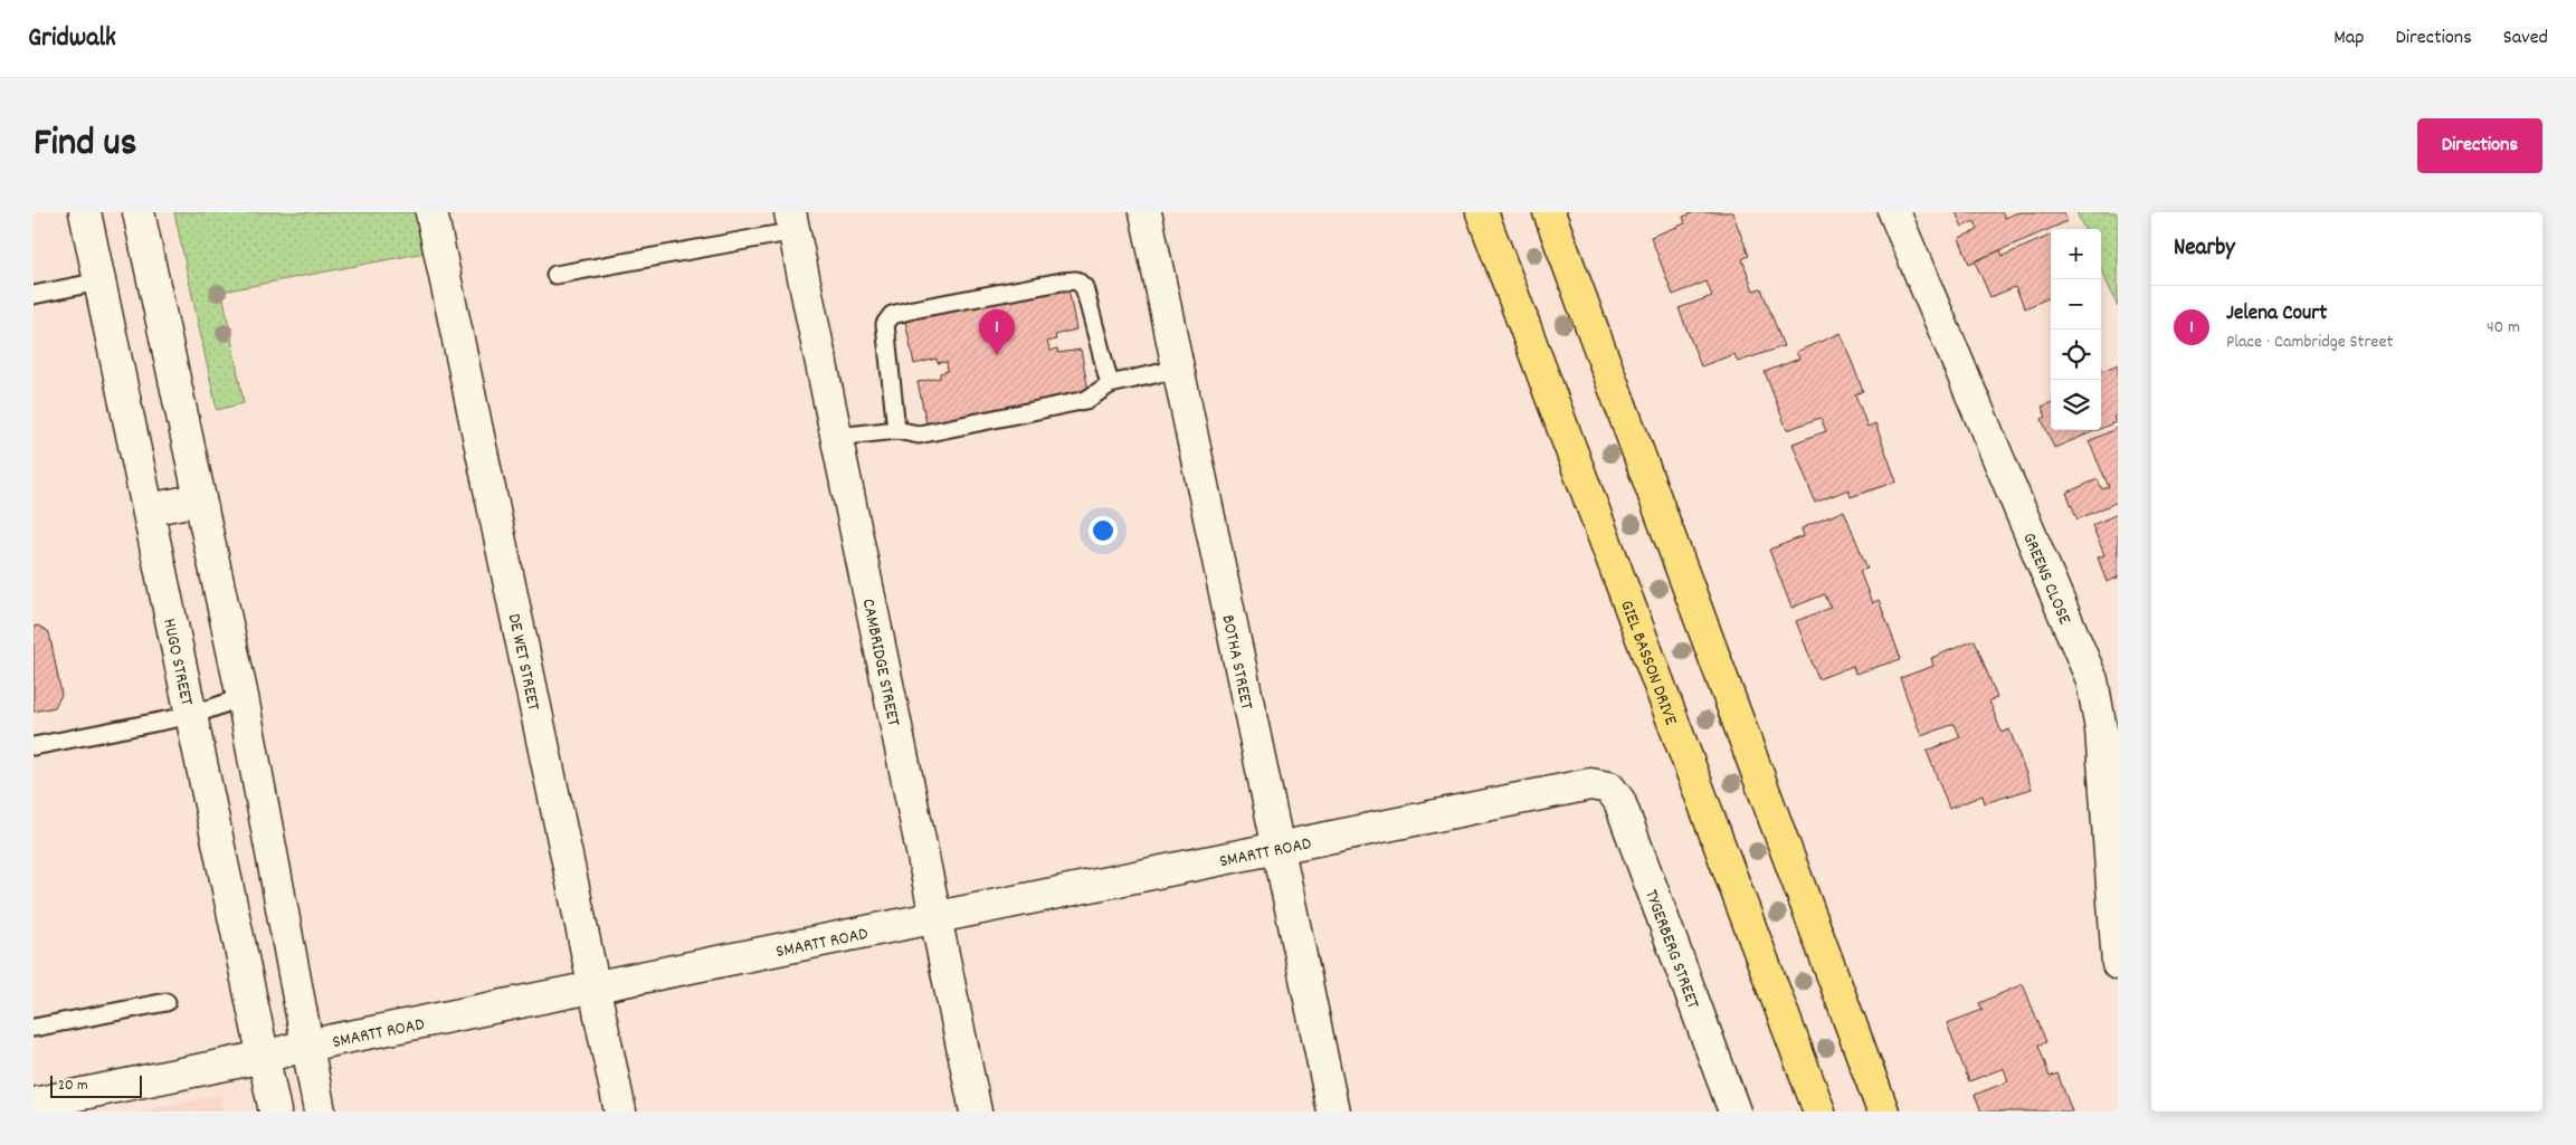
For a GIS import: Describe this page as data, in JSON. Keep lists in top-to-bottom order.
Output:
{
  "streets": {
    "main road": ["GIEL BASSON DRIVE"],
    "street": [
      "GREENS CLOSE",
      "HUGO STREET",
      "DE WET STREET",
      "BOTHA STREET",
      "CAMBRIDGE STREET",
      "SMARTT ROAD",
      "TYGERBERG STREET"
    ]
  },
  "crossings": [
    ["HUGO STREET", "SMARTT ROAD"],
    ["DE WET STREET", "SMARTT ROAD"],
    ["BOTHA STREET", "SMARTT ROAD"],
    ["CAMBRIDGE STREET", "SMARTT ROAD"],
    ["SMARTT ROAD", "TYGERBERG STREET"]
  ],
  "scale_bar": "20 m",
  "page": {
    "header": "Gridwalk",
    "nav": ["Map", "Directions", "Saved"],
    "title": "Find us",
    "buttons": "Directions",
    "heading": "Nearby",
    "map_buttons": ["+", "−"],
    "list": [
      {
        "mark": "1",
        "name": "Jelena Court",
        "note": "Place · Cambridge Street",
        "value": "40 m"
      }
    ],
    "pins": "1",
    "scale": "20 m"
  }
}
